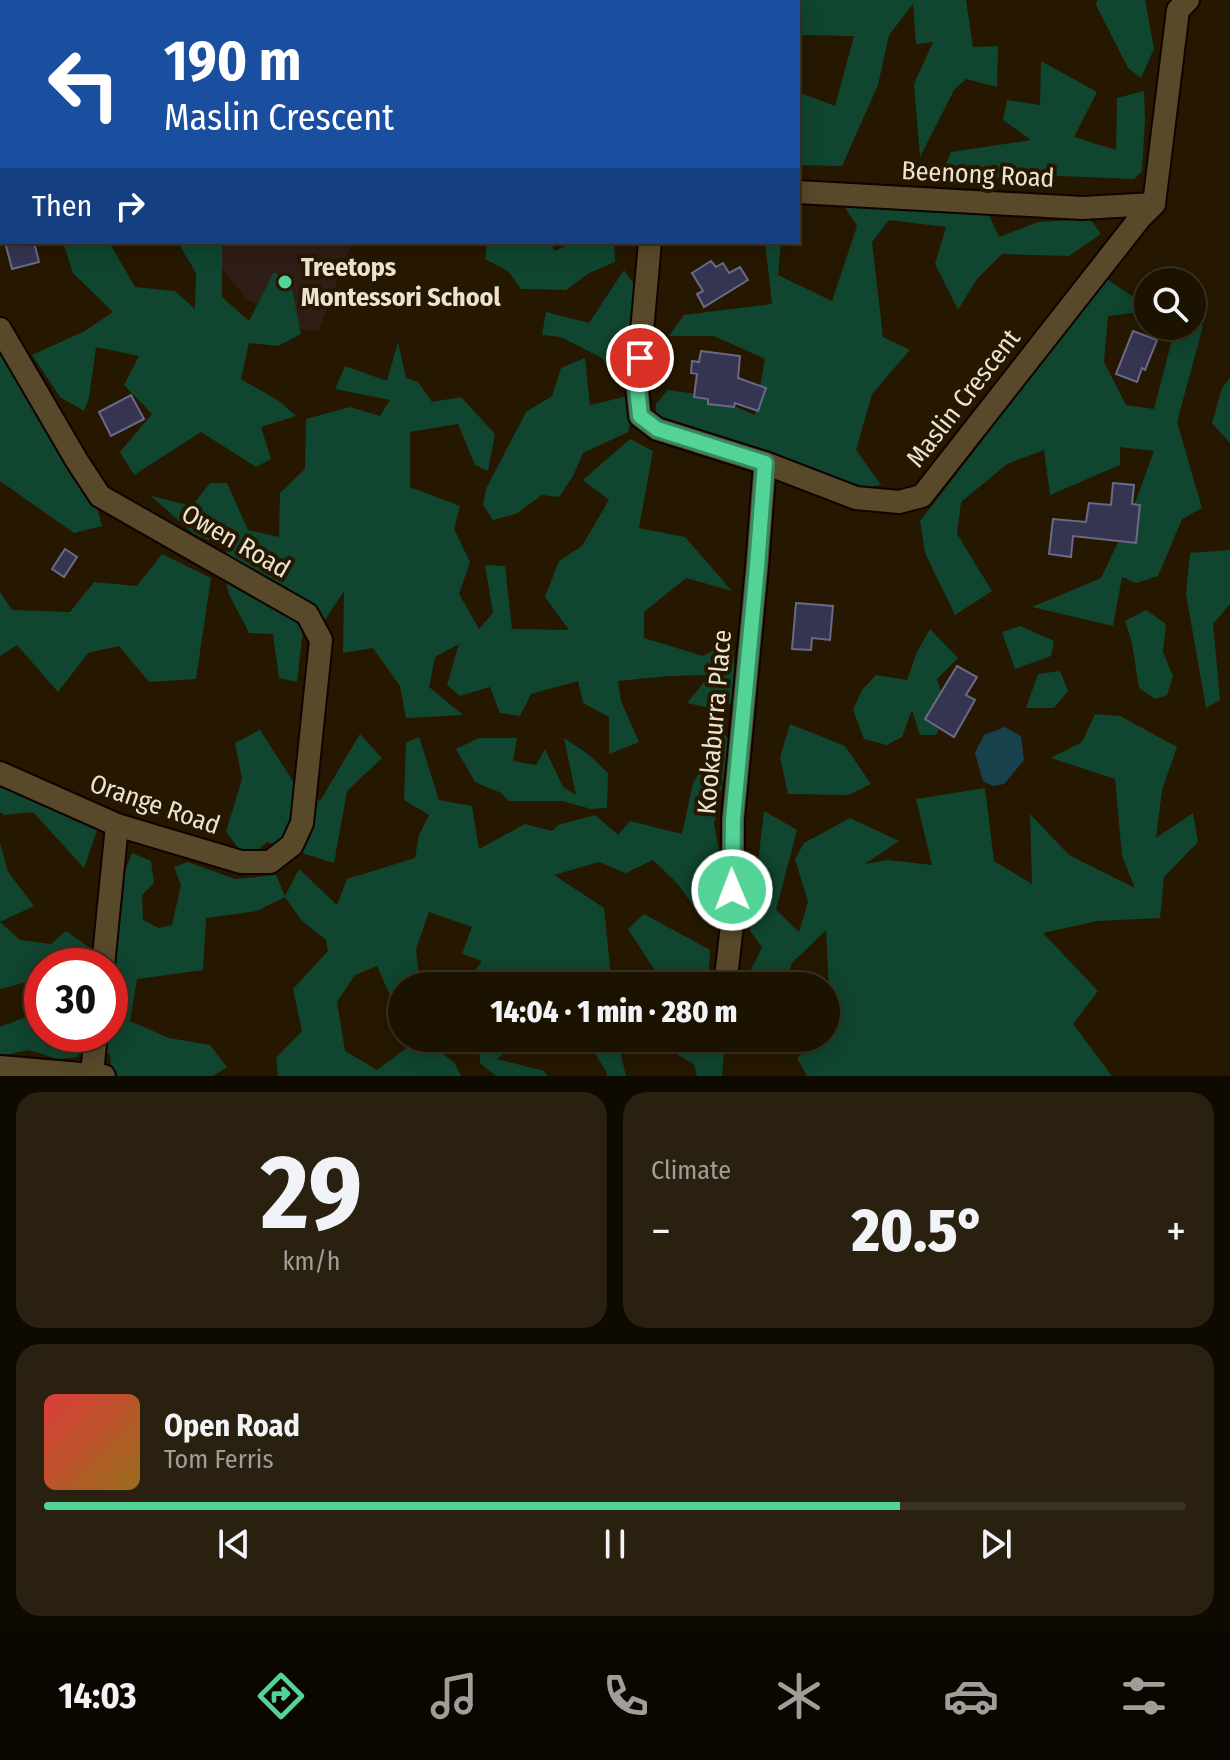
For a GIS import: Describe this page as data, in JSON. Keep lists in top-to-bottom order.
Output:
{
  "streets": {
    "street": [
      "Beenong Road",
      "Maslin Crescent",
      "Owen Road",
      "Kookaburra Place",
      "Orange Road"
    ]
  },
  "crossings": [
    ["Beenong Road", "Maslin Crescent"],
    ["Maslin Crescent", "Kookaburra Place"],
    ["Owen Road", "Orange Road"]
  ],
  "places": ["Treetops Montessori School"],
  "page": {
    "turn": ["190 m", "Maslin Crescent"],
    "then": "Then",
    "limit": "30",
    "trip": "14:04 · 1 min · 280 m",
    "tile": [
      ["29", "km/h"],
      "Climate"
    ],
    "heat": ["−", "20.5°", "+"],
    "song": ["Open Road", "Tom Ferris"],
    "tabs": "14:03"
  }
}
